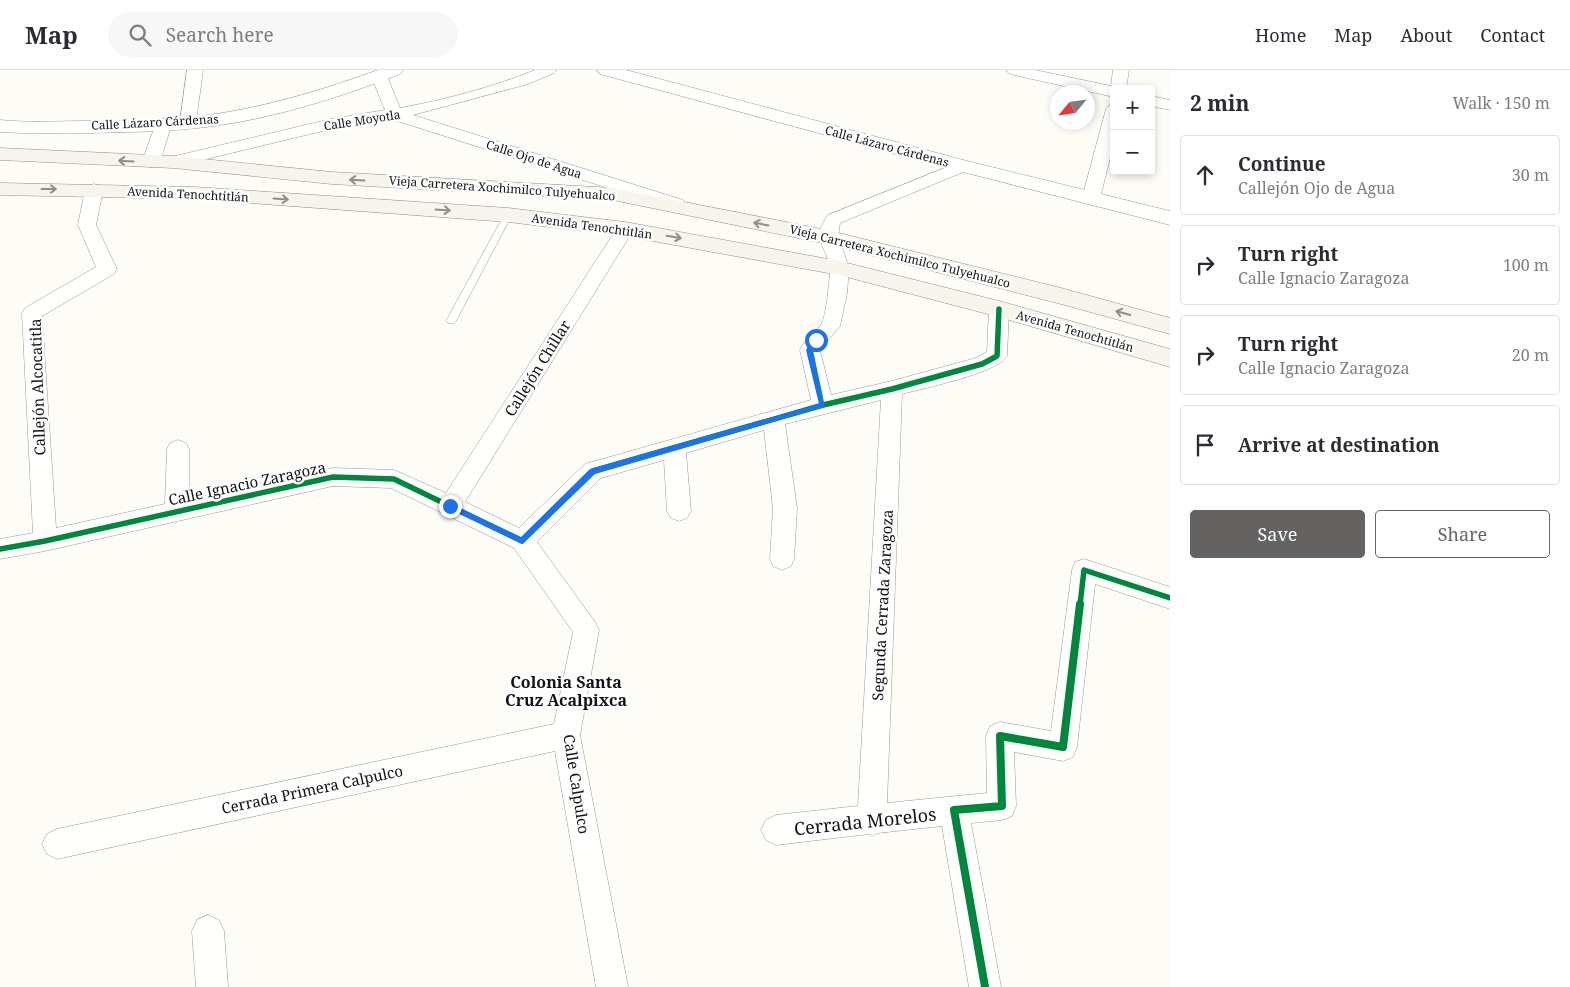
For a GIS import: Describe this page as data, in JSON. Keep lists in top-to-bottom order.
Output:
{
  "streets": {
    "main road": ["Vieja Carretera Xochimilco Tulyehualco", "Avenida Tenochtitlán"],
    "street": [
      "Calle Moyotla",
      "Calle Lázaro Cárdenas",
      "Calle Ojo de Agua",
      "Callejón Chillar",
      "Callejón Alcocatitla",
      "Calle Ignacio Zaragoza",
      "Segunda Cerrada Zaragoza",
      "Calle Calpulco",
      "Cerrada Primera Calpulco",
      "Cerrada Morelos"
    ]
  },
  "crossings": [
    ["Calle Moyotla", "Calle Ojo de Agua"],
    ["Calle Moyotla", "Vieja Carretera Xochimilco Tulyehualco"],
    ["Calle Ojo de Agua", "Vieja Carretera Xochimilco Tulyehualco"],
    ["Avenida Tenochtitlán", "Callejón Chillar"],
    ["Avenida Tenochtitlán", "Callejón Alcocatitla"],
    ["Callejón Chillar", "Calle Ignacio Zaragoza"],
    ["Callejón Alcocatitla", "Calle Ignacio Zaragoza"],
    ["Calle Ignacio Zaragoza", "Calle Calpulco"],
    ["Segunda Cerrada Zaragoza", "Cerrada Morelos"],
    ["Calle Calpulco", "Cerrada Primera Calpulco"]
  ],
  "one_way": ["Vieja Carretera Xochimilco Tulyehualco", "Avenida Tenochtitlán"],
  "districts": ["Colonia Santa Cruz Acalpixca"],
  "north": "bottom left",
  "page": {
    "header": "Map",
    "search": "Search here",
    "nav": [
      "Home",
      "Map",
      "About",
      "Contact"
    ],
    "heading": ["2 min", "Walk · 150 m"],
    "map_buttons": ["+", "−"],
    "list": [
      ["Continue", "Callejón Ojo de Agua", "30 m"],
      ["Turn right", "Calle Ignacio Zaragoza", "100 m"],
      ["Turn right", "Calle Ignacio Zaragoza", "20 m"],
      "Arrive at destination"
    ],
    "buttons": ["Save", "Share"]
  }
}
